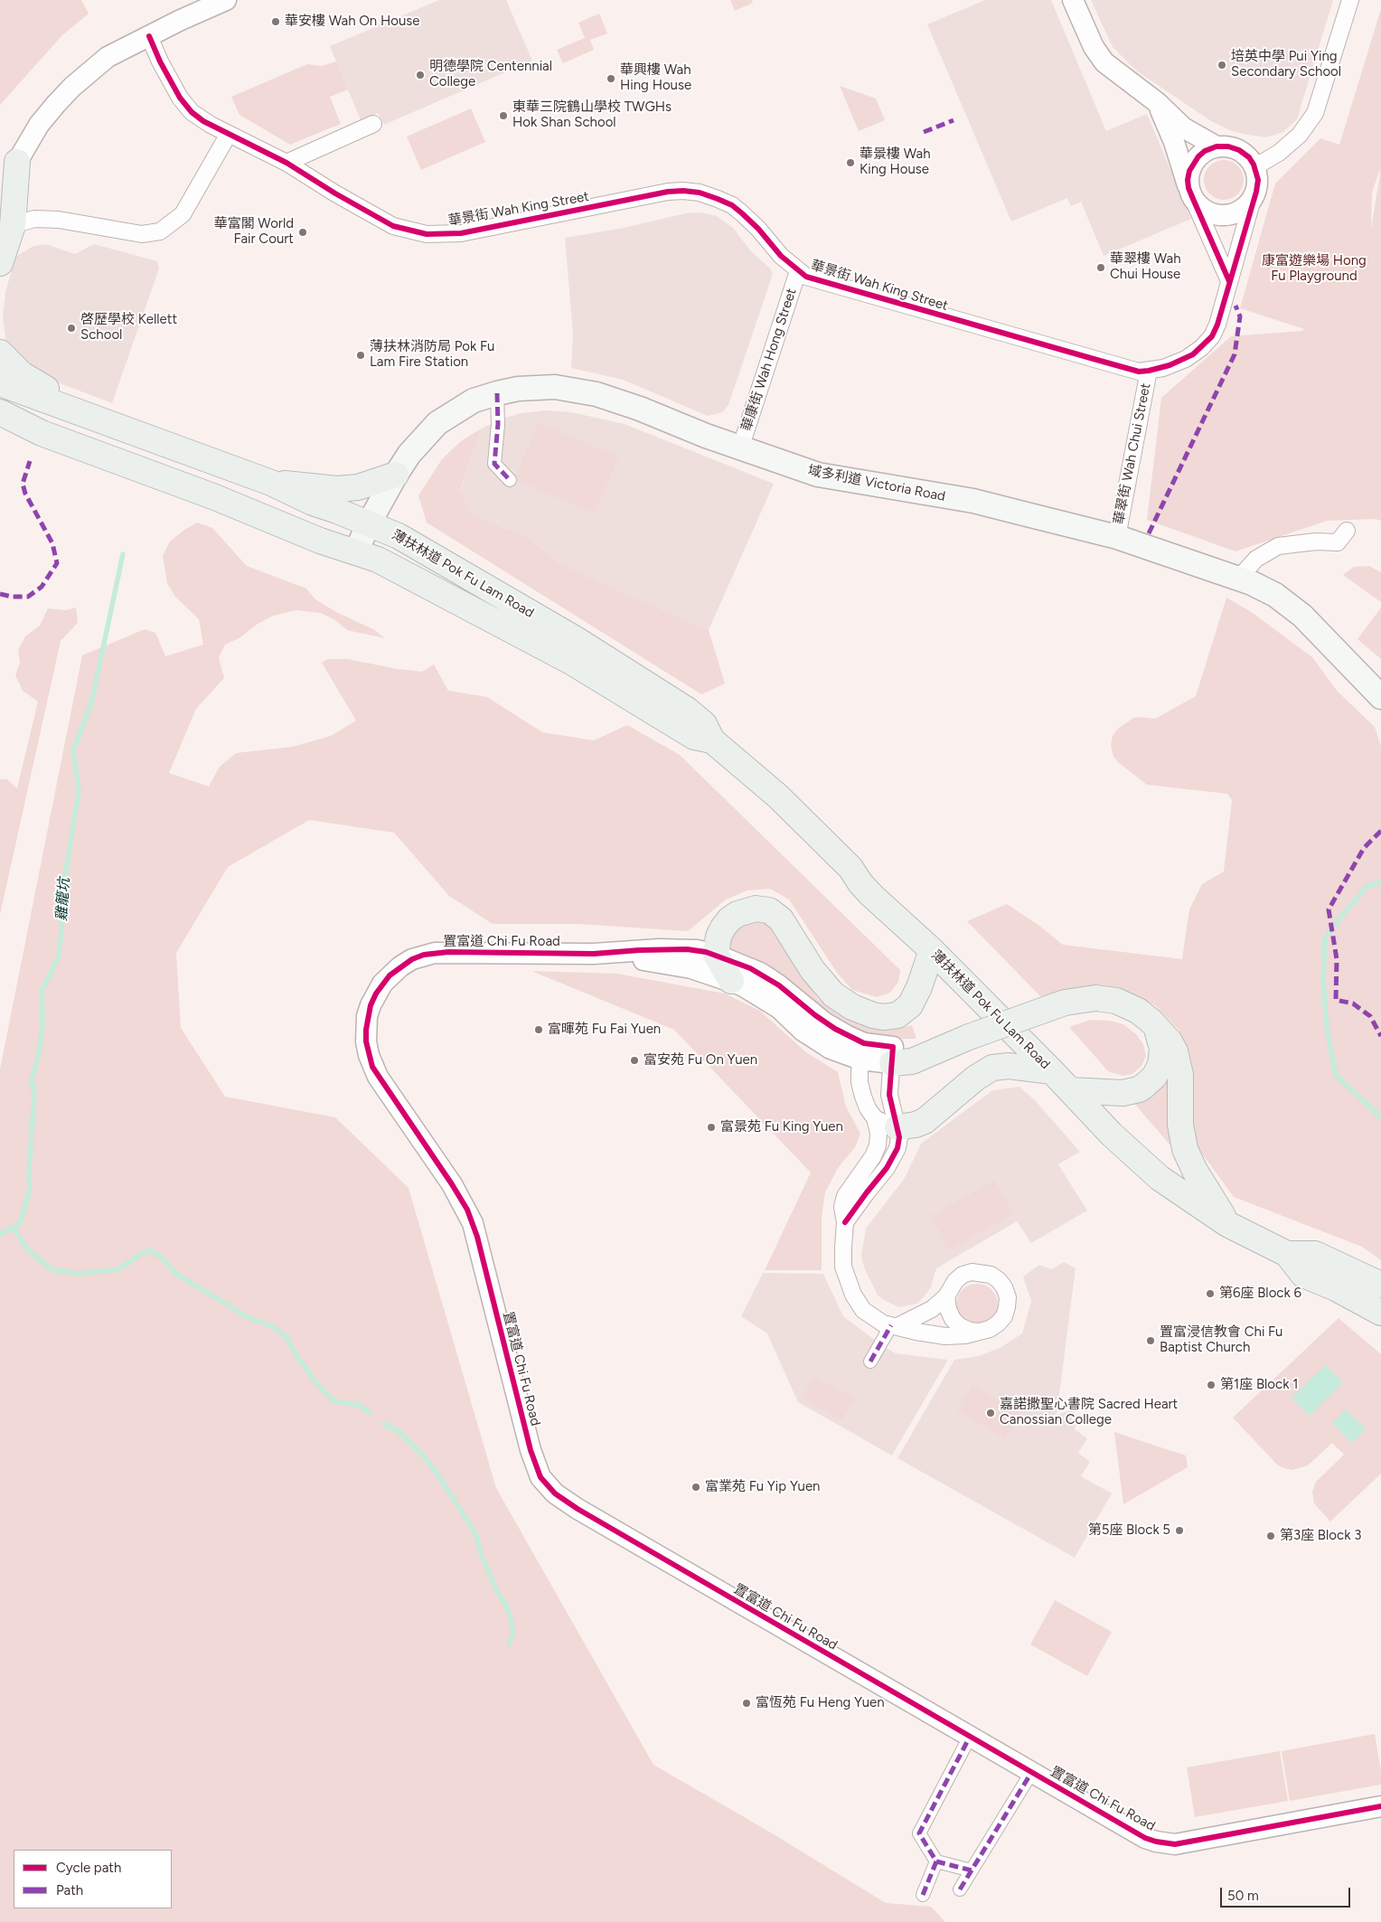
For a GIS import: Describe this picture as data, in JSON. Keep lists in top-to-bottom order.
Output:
{
  "streets": {
    "main road": ["域多利道 Victoria Road", "薄扶林道 Pok Fu Lam Road"],
    "street": [
      "華景街 Wah King Street",
      "華康街 Wah Hong Street",
      "華翠街 Wah Chui Street",
      "置富道 Chi Fu Road"
    ]
  },
  "crossings": [
    ["華景街 Wah King Street", "華康街 Wah Hong Street"],
    ["華景街 Wah King Street", "華翠街 Wah Chui Street"],
    ["華康街 Wah Hong Street", "域多利道 Victoria Road"],
    ["華翠街 Wah Chui Street", "域多利道 Victoria Road"],
    ["域多利道 Victoria Road", "薄扶林道 Pok Fu Lam Road"]
  ],
  "water": ["雞籠坑"],
  "parks": ["康富遊樂場 Hong Fu Playground"],
  "places": [
    "華安樓 Wah On House",
    "培英中學 Pui Ying Secondary School",
    "明德學院 Centennial College",
    "華興樓 Wah Hing House",
    "東華三院鶴山學校 TWGHs Hok Shan School",
    "華景樓 Wah King House",
    "華富閣 World Fair Court",
    "華翠樓 Wah Chui House",
    "啓歷學校 Kellett School",
    "薄扶林消防局 Pok Fu Lam Fire Station",
    "富暉苑 Fu Fai Yuen",
    "富安苑 Fu On Yuen",
    "富景苑 Fu King Yuen",
    "第6座 Block 6",
    "置富浸信教會 Chi Fu Baptist Church",
    "第1座 Block 1",
    "嘉諾撒聖心書院 Sacred Heart Canossian College",
    "富業苑 Fu Yip Yuen",
    "第5座 Block 5",
    "第3座 Block 3",
    "富恆苑 Fu Heng Yuen"
  ],
  "legend": ["Cycle path", "Path"],
  "scale_bar": "50 m"
}
